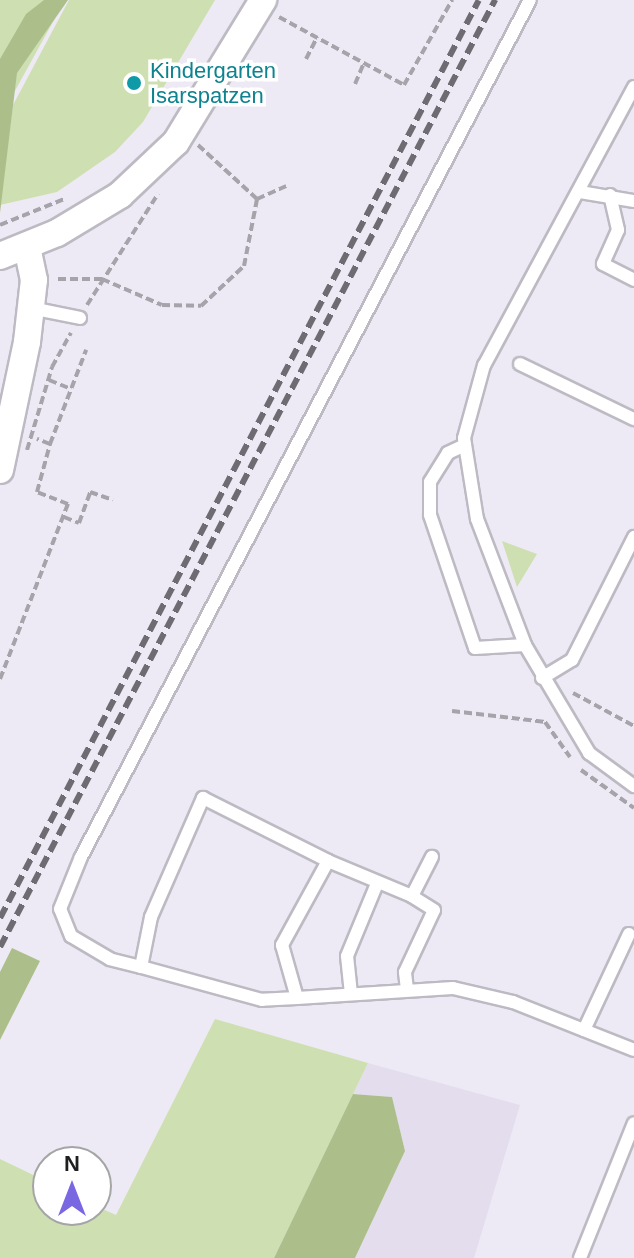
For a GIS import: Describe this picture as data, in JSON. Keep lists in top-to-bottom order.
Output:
{
  "places": ["Kindergarten Isarspatzen"],
  "north": "top"
}
